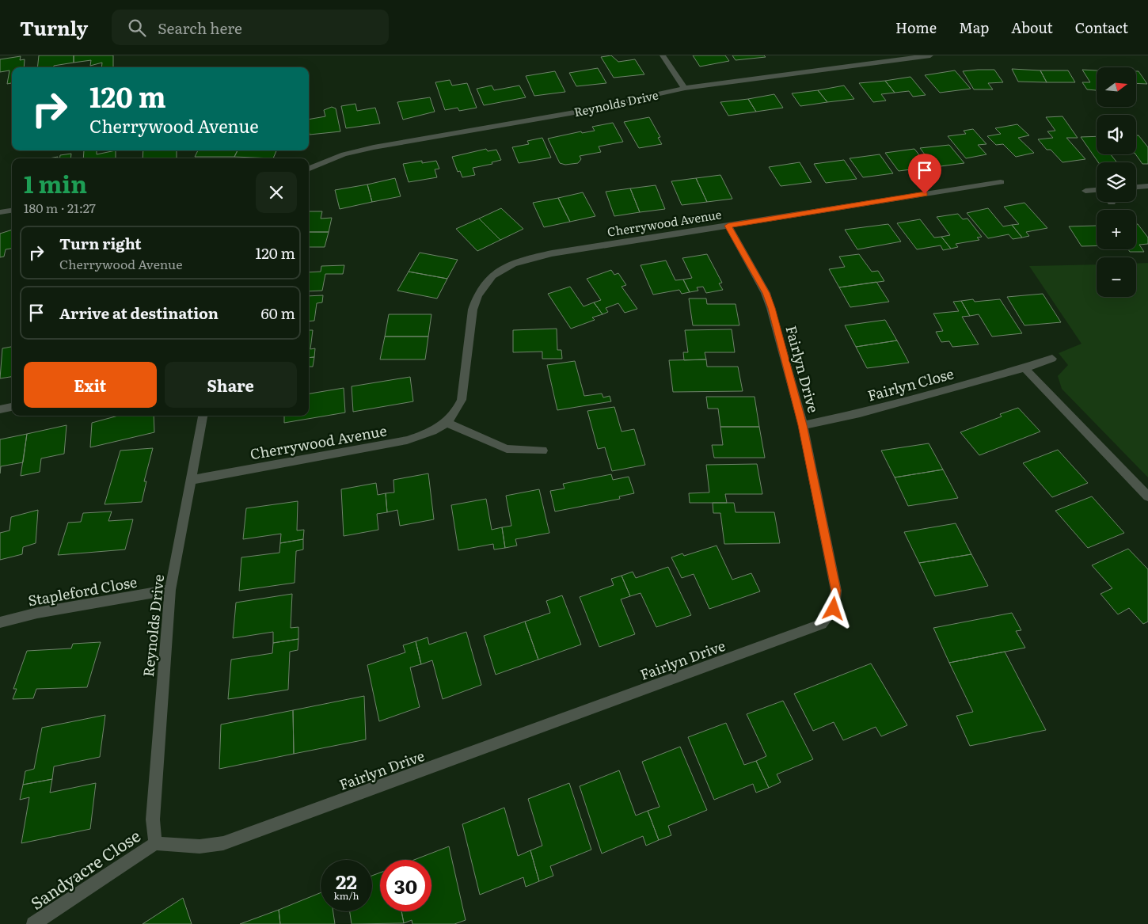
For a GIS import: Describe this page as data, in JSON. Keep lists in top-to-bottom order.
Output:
{
  "streets": {
    "street": [
      "Reynolds Drive",
      "Cherrywood Avenue",
      "Fairlyn Drive",
      "Fairlyn Close",
      "Stapleford Close",
      "Sandyacre Close"
    ]
  },
  "crossings": [
    ["Reynolds Drive", "Cherrywood Avenue"],
    ["Reynolds Drive", "Fairlyn Drive"],
    ["Reynolds Drive", "Stapleford Close"],
    ["Reynolds Drive", "Sandyacre Close"],
    ["Cherrywood Avenue", "Fairlyn Drive"],
    ["Fairlyn Drive", "Fairlyn Close"],
    ["Fairlyn Drive", "Sandyacre Close"]
  ],
  "north": "right",
  "page": {
    "header": "Turnly",
    "search": "Search here",
    "nav": [
      "Home",
      "Map",
      "About",
      "Contact"
    ],
    "map_buttons": ["+", "−"],
    "turn": ["120 m", "Cherrywood Avenue"],
    "heading": ["1 min", "180 m · 21:27"],
    "list": [
      {
        "name": "Turn right",
        "note": "Cherrywood Avenue",
        "value": "120 m"
      },
      {
        "name": "Arrive at destination",
        "value": "60 m"
      }
    ],
    "buttons": ["Exit", "Share"],
    "speed": "22 km/h",
    "limit": "30"
  }
}
